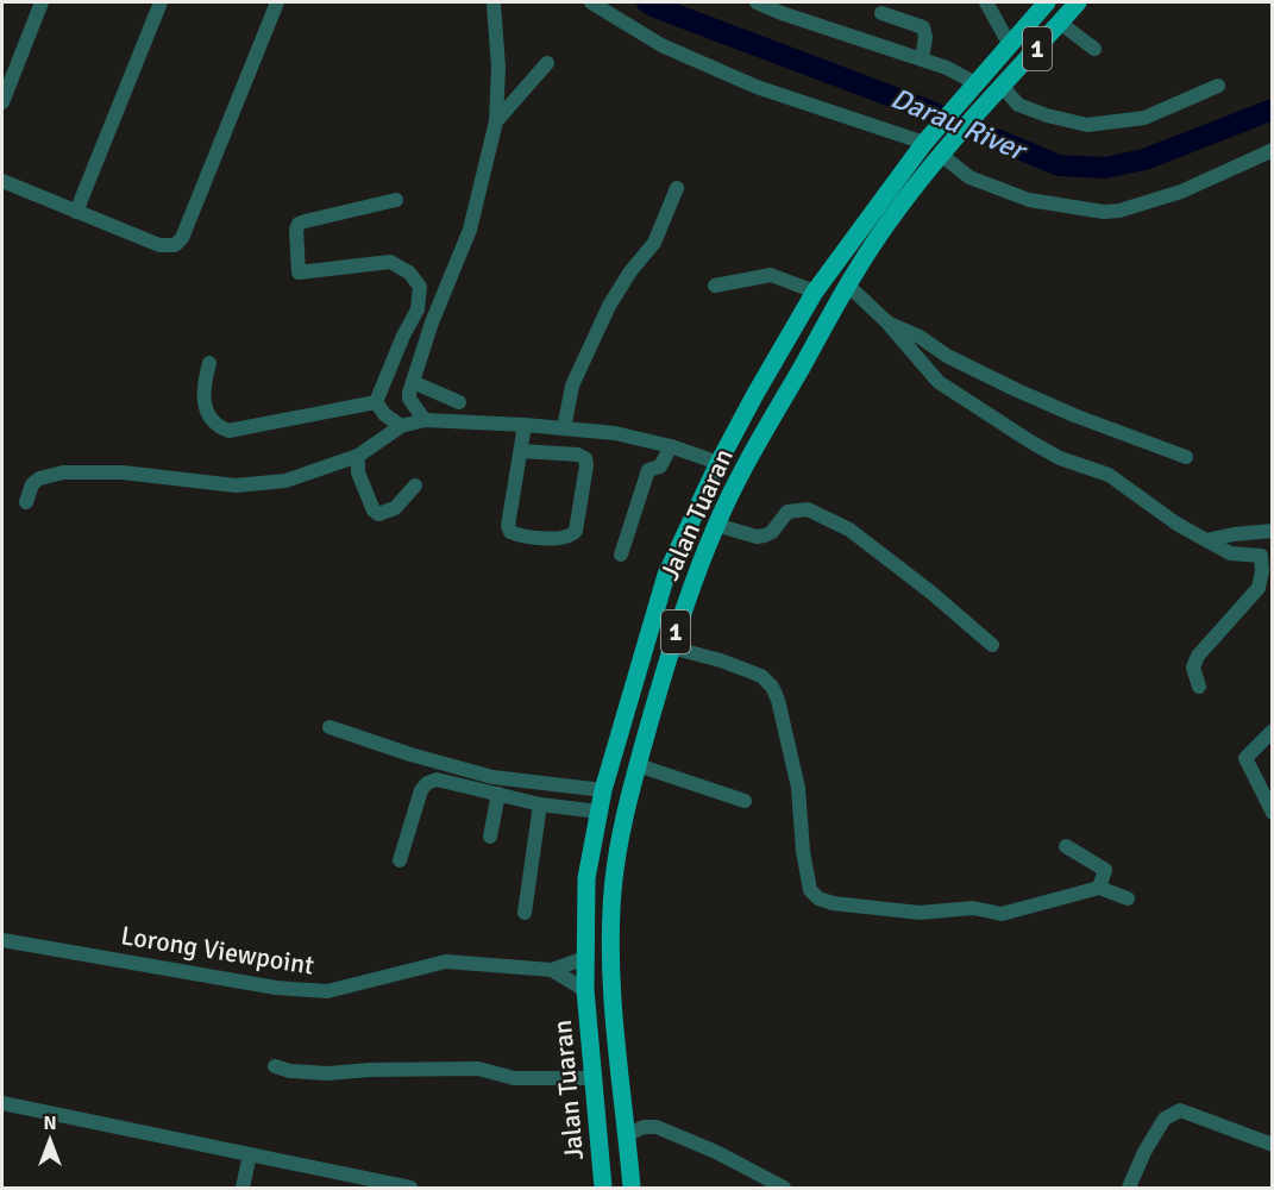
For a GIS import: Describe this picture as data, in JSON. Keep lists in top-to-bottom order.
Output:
{
  "streets": {
    "main road": ["1", "Jalan Tuaran"],
    "street": ["Lorong Viewpoint"]
  },
  "water": ["Darau River"],
  "north": "top"
}
